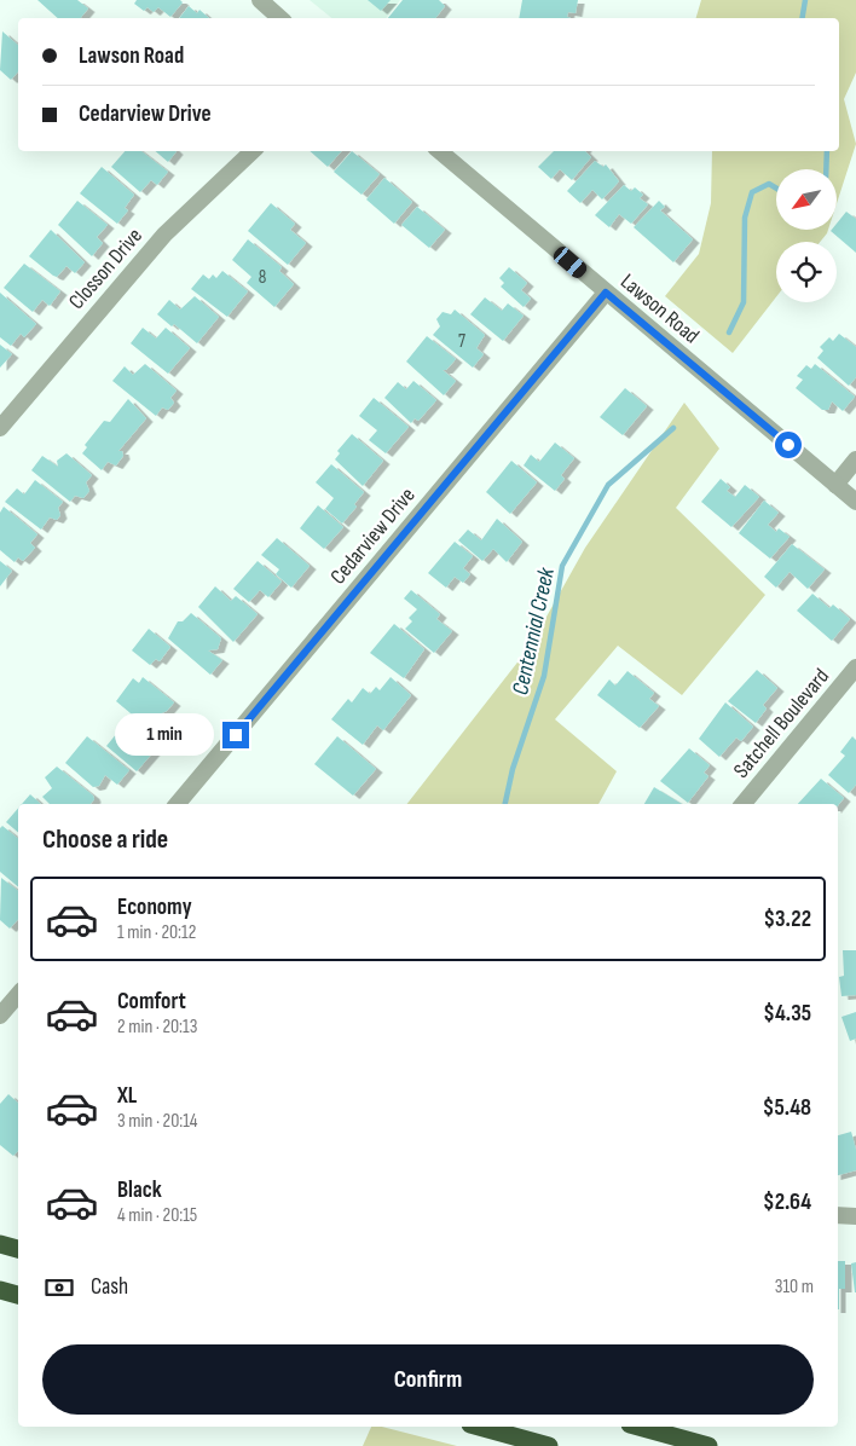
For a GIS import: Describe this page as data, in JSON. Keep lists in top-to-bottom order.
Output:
{
  "streets": {
    "street": [
      "Closson Drive",
      "Lawson Road",
      "Cedarview Drive",
      "Satchell Boulevard"
    ]
  },
  "crossings": [
    ["Lawson Road", "Cedarview Drive"]
  ],
  "water": ["Centennial Creek"],
  "house_numbers": ["8", "7"],
  "north": "bottom left",
  "page": {
    "banner": ["Lawson Road", "Cedarview Drive"],
    "bubble": "1 min",
    "heading": "Choose a ride",
    "list": [
      {
        "name": "Economy",
        "note": "1 min · 20:12",
        "value": "$3.22"
      },
      {
        "name": "Comfort",
        "note": "2 min · 20:13",
        "value": "$4.35"
      },
      {
        "name": "XL",
        "note": "3 min · 20:14",
        "value": "$5.48"
      },
      {
        "name": "Black",
        "note": "4 min · 20:15",
        "value": "$2.64"
      }
    ],
    "pay": ["Cash", "310 m"],
    "buttons": "Confirm"
  }
}
